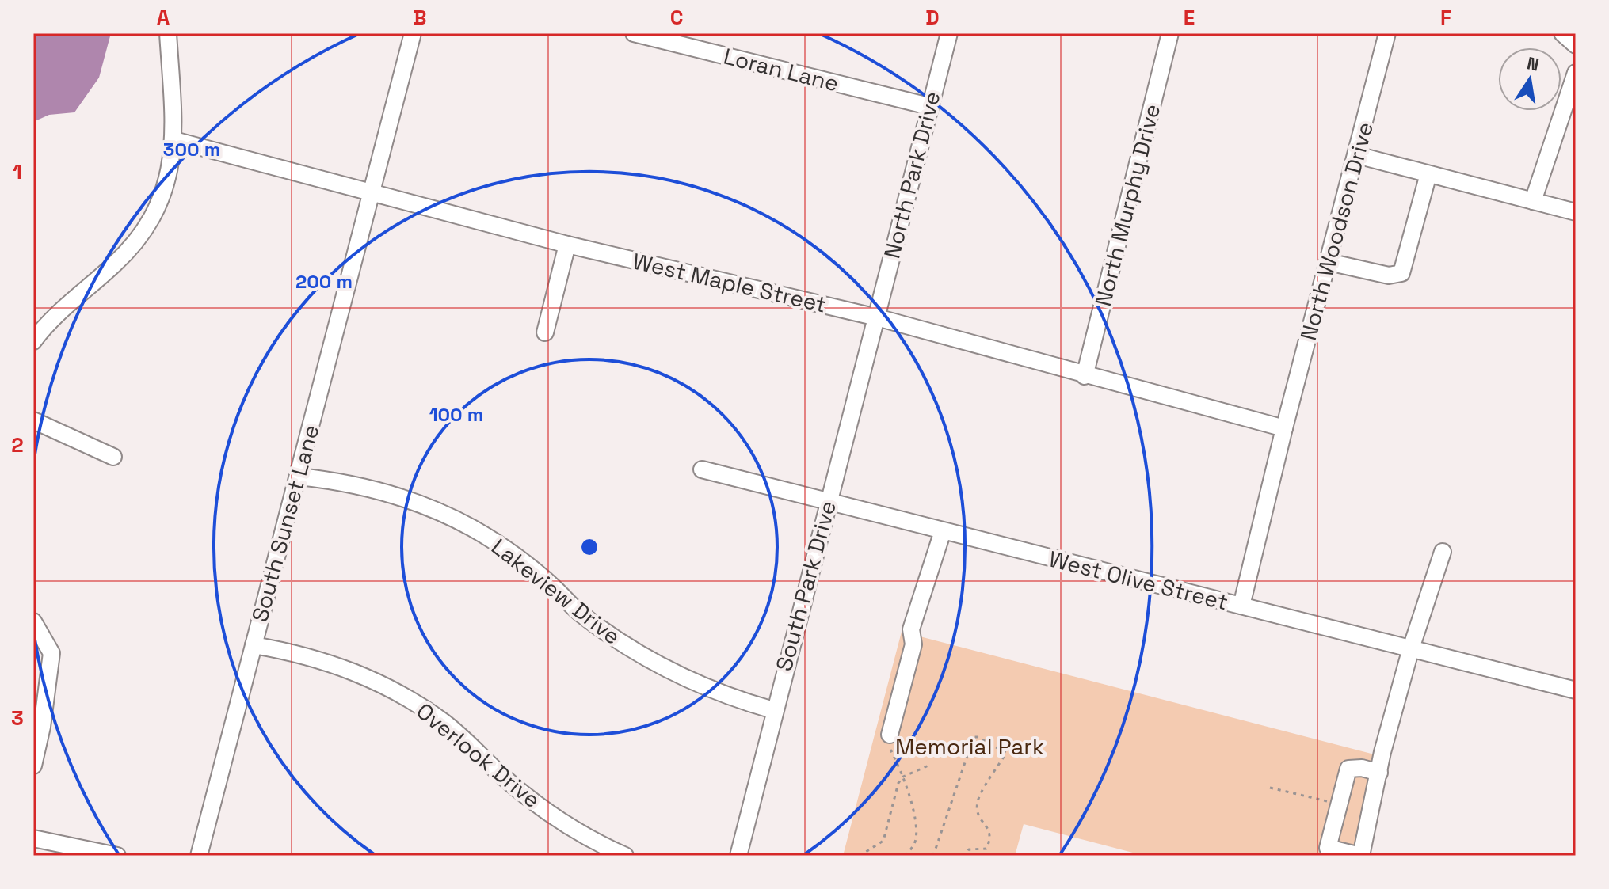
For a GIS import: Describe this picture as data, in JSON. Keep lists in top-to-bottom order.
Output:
{
  "streets": {
    "street": [
      "Loran Lane",
      "North Park Drive",
      "North Murphy Drive",
      "North Woodson Drive",
      "West Maple Street",
      "South Sunset Lane",
      "West Olive Street",
      "South Park Drive",
      "Lakeview Drive",
      "Overlook Drive"
    ]
  },
  "crossings": [
    ["Loran Lane", "North Park Drive"],
    ["North Park Drive", "West Maple Street"],
    ["North Park Drive", "South Park Drive"],
    ["North Murphy Drive", "West Maple Street"],
    ["North Woodson Drive", "West Maple Street"],
    ["North Woodson Drive", "West Olive Street"],
    ["West Maple Street", "South Sunset Lane"],
    ["West Maple Street", "South Park Drive"],
    ["South Sunset Lane", "Lakeview Drive"],
    ["South Sunset Lane", "Overlook Drive"],
    ["West Olive Street", "South Park Drive"],
    ["South Park Drive", "Lakeview Drive"]
  ],
  "parks": ["Memorial Park"],
  "north": "top",
  "grid": {
    "columns": [
      "A",
      "B",
      "C",
      "D",
      "E",
      "F"
    ],
    "rows": ["1", "2", "3"]
  },
  "rings": ["300 m", "200 m", "100 m"]
}
